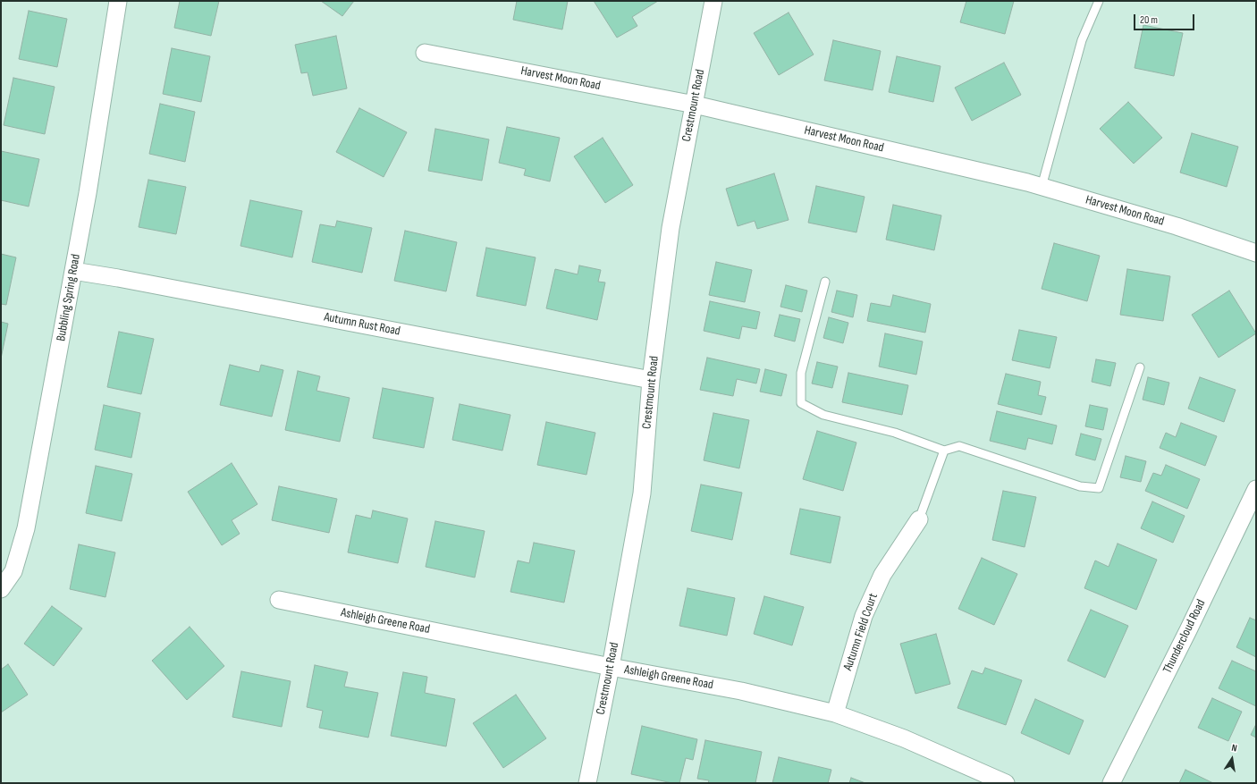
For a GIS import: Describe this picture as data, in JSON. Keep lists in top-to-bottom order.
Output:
{
  "streets": {
    "street": [
      "Harvest Moon Road",
      "Crestmount Road",
      "Bubbling Spring Road",
      "Autumn Rust Road",
      "Ashleigh Greene Road",
      "Autumn Field Court",
      "Thundercloud Road"
    ]
  },
  "crossings": [
    ["Harvest Moon Road", "Crestmount Road"],
    ["Crestmount Road", "Autumn Rust Road"],
    ["Crestmount Road", "Ashleigh Greene Road"],
    ["Bubbling Spring Road", "Autumn Rust Road"],
    ["Ashleigh Greene Road", "Autumn Field Court"]
  ],
  "scale_bar": "20 m",
  "north": "top"
}
